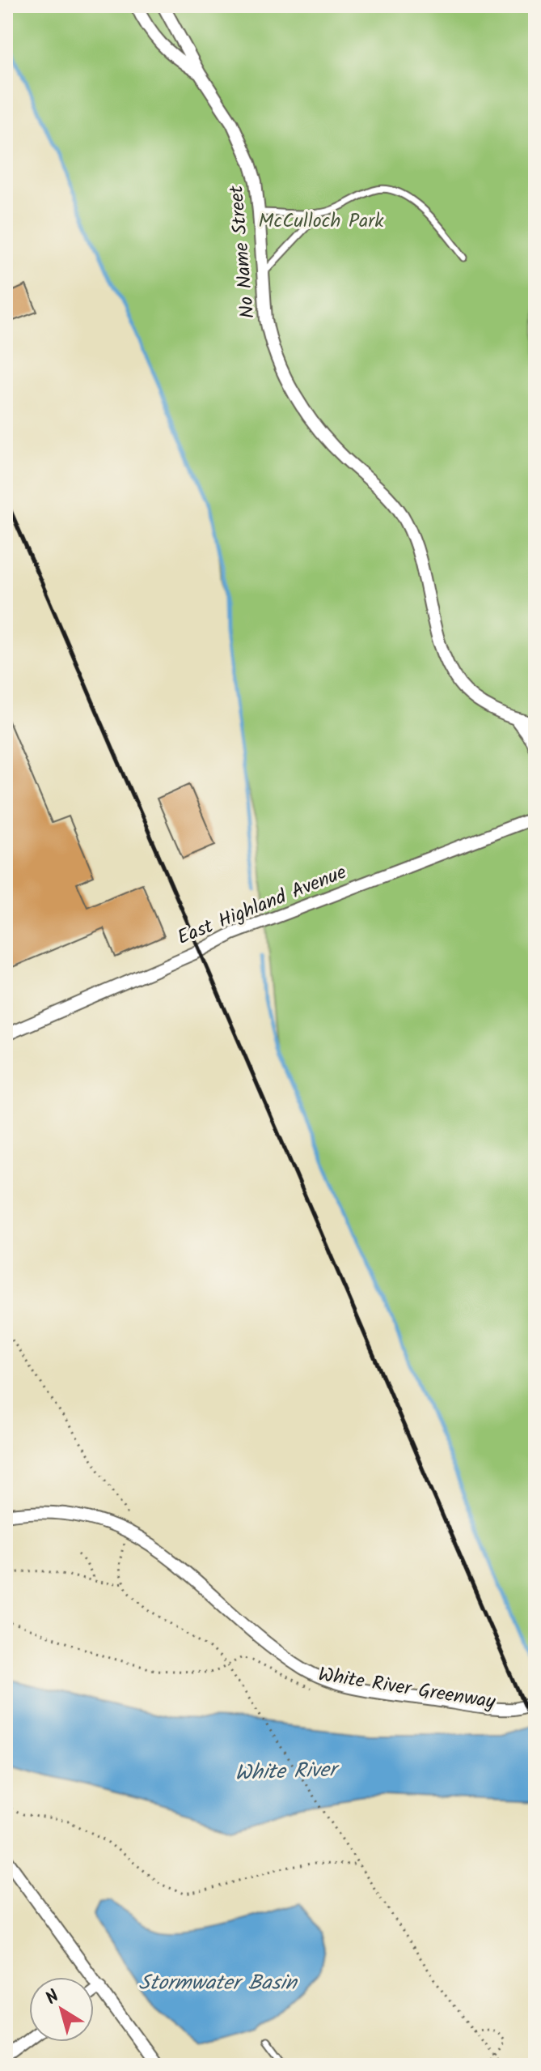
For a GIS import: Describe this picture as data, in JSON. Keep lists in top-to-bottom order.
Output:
{
  "streets": {
    "street": ["No Name Street", "East Highland Avenue"],
    "path": ["White River Greenway"]
  },
  "water": ["White River", "Stormwater Basin"],
  "parks": ["McCulloch Park"],
  "north": "top left"
}
